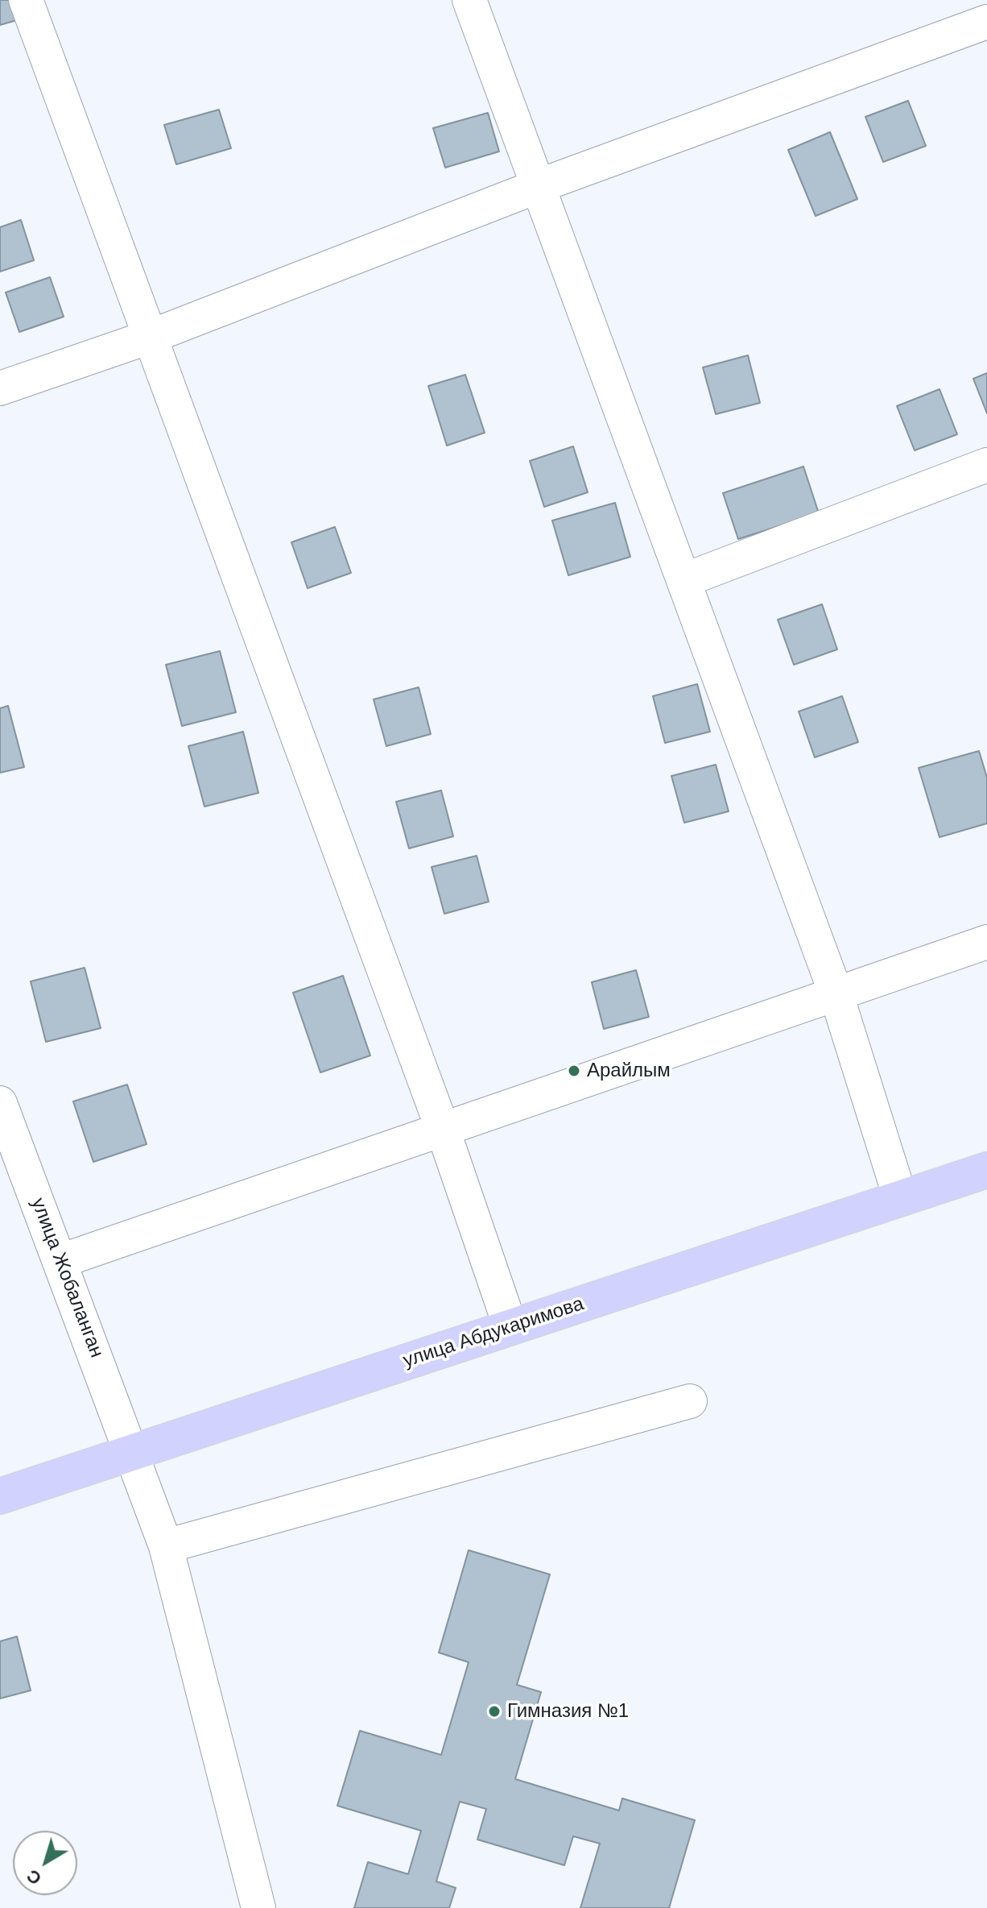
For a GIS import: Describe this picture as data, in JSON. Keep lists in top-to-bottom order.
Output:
{
  "streets": {
    "main road": ["улица Абдукаримова"],
    "street": ["улица Жобаланган"]
  },
  "crossings": [
    ["улица Жобаланган", "улица Абдукаримова"]
  ],
  "places": ["Арайлым", "Гимназия №1"],
  "north": "bottom left"
}
